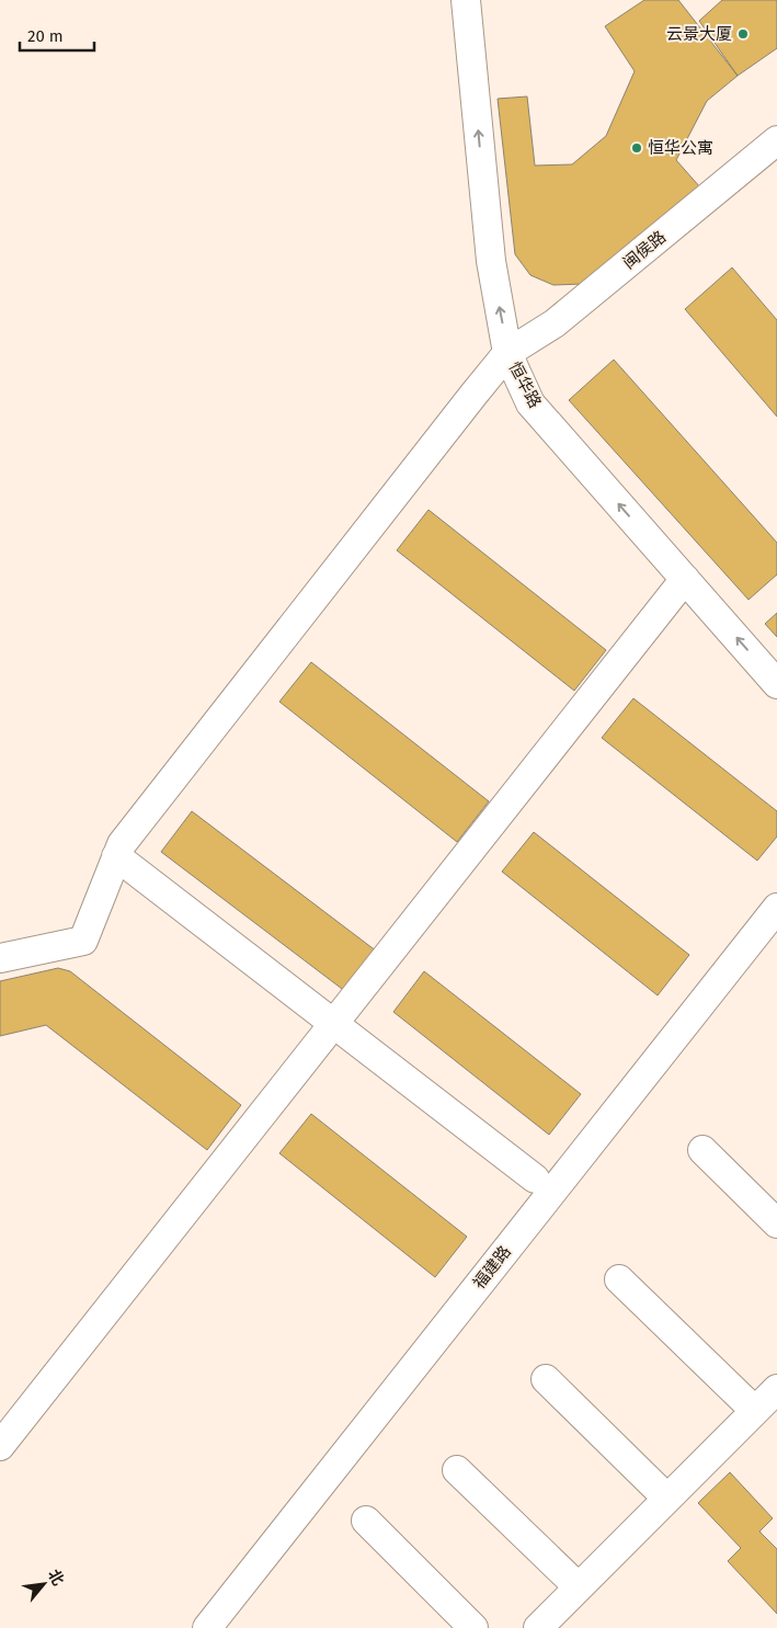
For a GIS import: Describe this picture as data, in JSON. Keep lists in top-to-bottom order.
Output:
{
  "streets": {
    "street": ["闽侯路", "恒华路", "福建路"]
  },
  "crossings": [
    ["闽侯路", "恒华路"]
  ],
  "one_way": ["恒华路"],
  "places": ["云景大厦", "恒华公寓"],
  "scale_bar": "20 m",
  "north": "top right"
}
